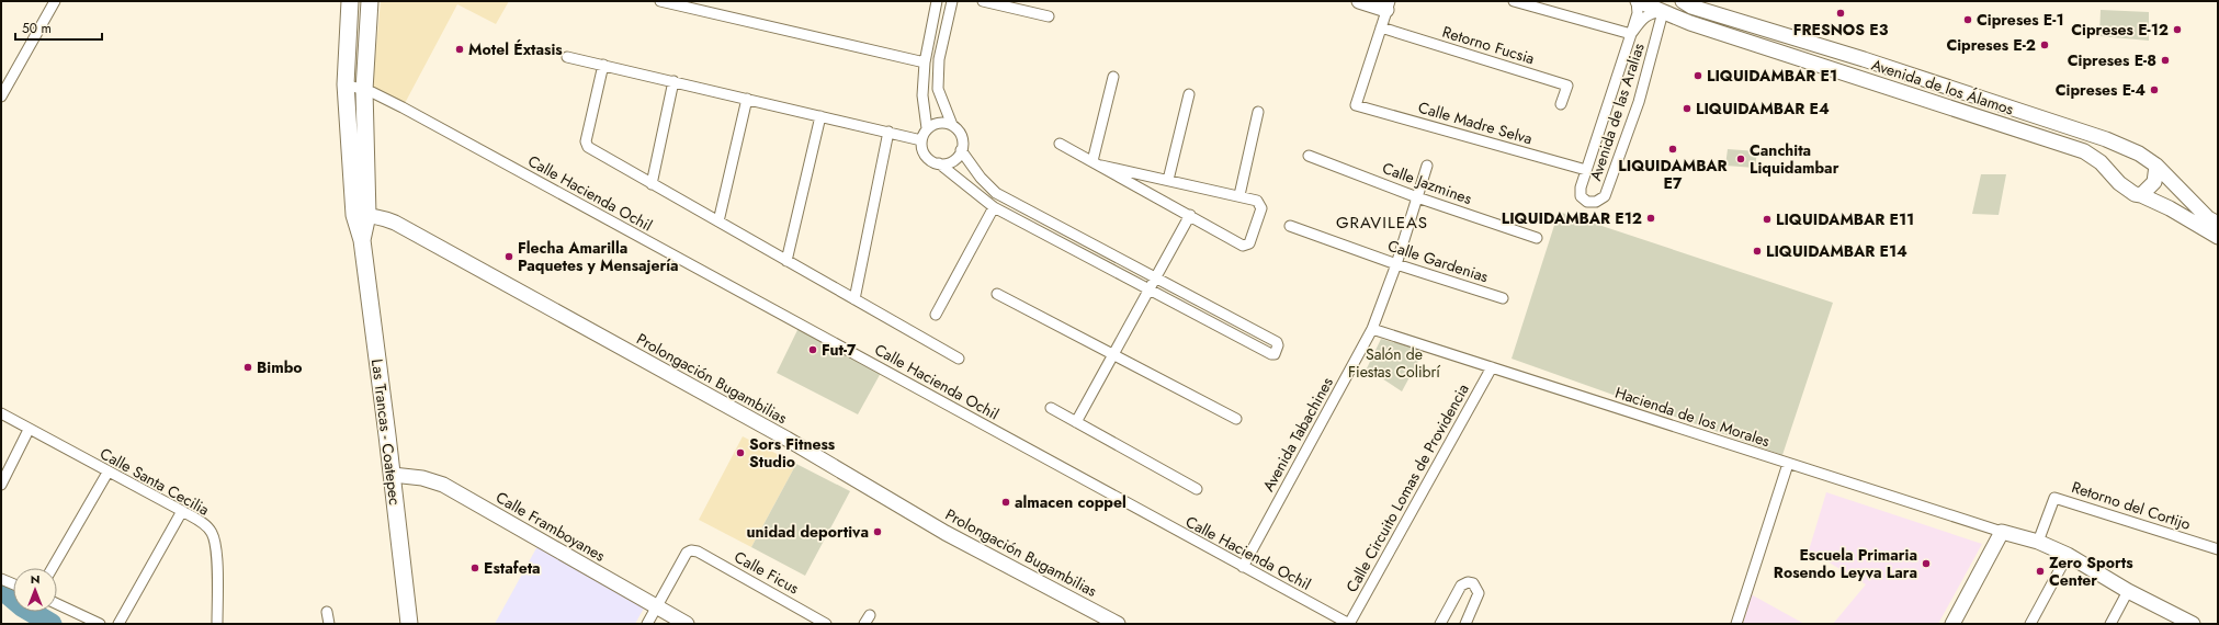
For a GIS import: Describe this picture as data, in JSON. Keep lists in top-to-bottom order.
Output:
{
  "streets": {
    "main road": ["Las Trancas - Coatepec"],
    "street": [
      "Retorno Fucsia",
      "Avenida de los Álamos",
      "Avenida de las Aralias",
      "Calle Madre Selva",
      "Calle Jazmines",
      "Calle Hacienda Ochil",
      "Calle Gardenias",
      "Prolongación Bugambilias",
      "Hacienda de los Morales",
      "Avenida Tabachines",
      "Calle Santa Cecilia",
      "Calle Circuito Lomas de Providencia",
      "Retorno del Cortijo",
      "Calle Framboyanes",
      "Calle Ficus"
    ]
  },
  "crossings": [
    ["Retorno Fucsia", "Calle Madre Selva"],
    ["Avenida de los Álamos", "Avenida de las Aralias"],
    ["Avenida de las Aralias", "Calle Madre Selva"],
    ["Calle Jazmines", "Avenida Tabachines"],
    ["Calle Hacienda Ochil", "Las Trancas - Coatepec"],
    ["Calle Hacienda Ochil", "Avenida Tabachines"],
    ["Calle Hacienda Ochil", "Calle Circuito Lomas de Providencia"],
    ["Calle Gardenias", "Avenida Tabachines"],
    ["Prolongación Bugambilias", "Las Trancas - Coatepec"],
    ["Hacienda de los Morales", "Avenida Tabachines"],
    ["Hacienda de los Morales", "Calle Circuito Lomas de Providencia"],
    ["Las Trancas - Coatepec", "Calle Framboyanes"],
    ["Calle Framboyanes", "Calle Ficus"]
  ],
  "districts": ["GRAVILEAS"],
  "parks": ["Salón de Fiestas Colibrí"],
  "places": [
    "FRESNOS E3",
    "Cipreses E-1",
    "Cipreses E-12",
    "Cipreses E-2",
    "Motel Éxtasis",
    "Cipreses E-8",
    "LIQUIDAMBAR E1",
    "Cipreses E-4",
    "LIQUIDAMBAR E4",
    "LIQUIDAMBAR E7",
    "Canchita Liquidambar",
    "LIQUIDAMBAR E12",
    "LIQUIDAMBAR E11",
    "LIQUIDAMBAR E14",
    "Flecha Amarilla Paquetes y Mensajería",
    "Fut-7",
    "Bimbo",
    "Sors Fitness Studio",
    "almacen coppel",
    "unidad deportiva",
    "Escuela Primaria Rosendo Leyva Lara",
    "Estafeta",
    "Zero Sports Center"
  ],
  "scale_bar": "50 m",
  "north": "top"
}
